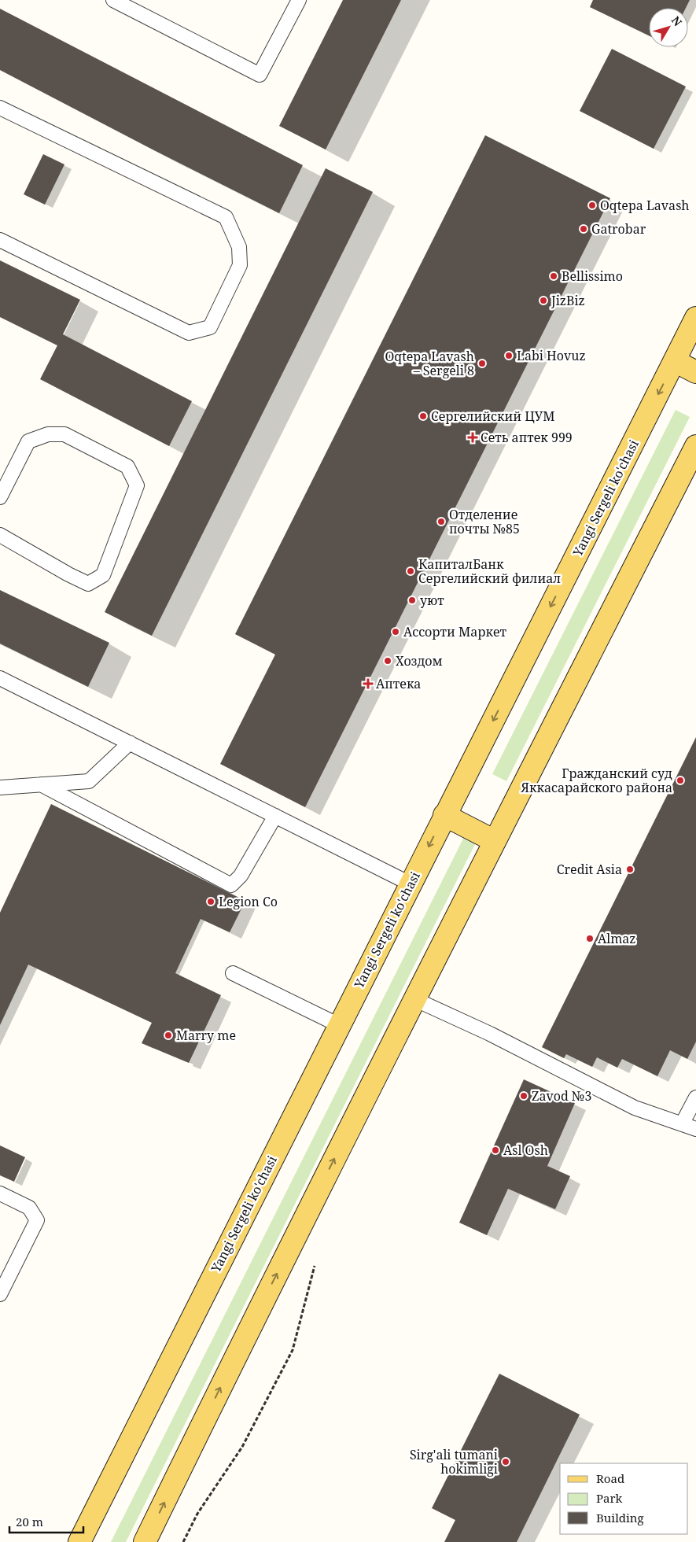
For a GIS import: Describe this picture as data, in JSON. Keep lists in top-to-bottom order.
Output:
{
  "streets": {
    "main road": ["Yangi Sergeli ko'chasi"]
  },
  "places": {
    "other": [
      "Oqtepa Lavash",
      "Gatrobar",
      "Bellissimo",
      "JizBiz",
      "Labi Hovuz",
      "Oqtepa Lavash – Sergeli 8",
      "Сергелийский ЦУМ",
      "Отделение почты №85",
      "КапиталБанк Сергелийский филиал",
      "уют",
      "Ассорти Маркет",
      "Хоздом",
      "Гражданский суд Яккасарайского района",
      "Credit Asia",
      "Legion Co",
      "Almaz",
      "Marry me",
      "Zavod №3",
      "Asl Osh",
      "Sirg'ali tumani hokimligi"
    ],
    "health": ["Сеть аптек 999", "Аптека"]
  },
  "legend": ["Road", "Park", "Building"],
  "scale_bar": "20 m",
  "north": "top right"
}
